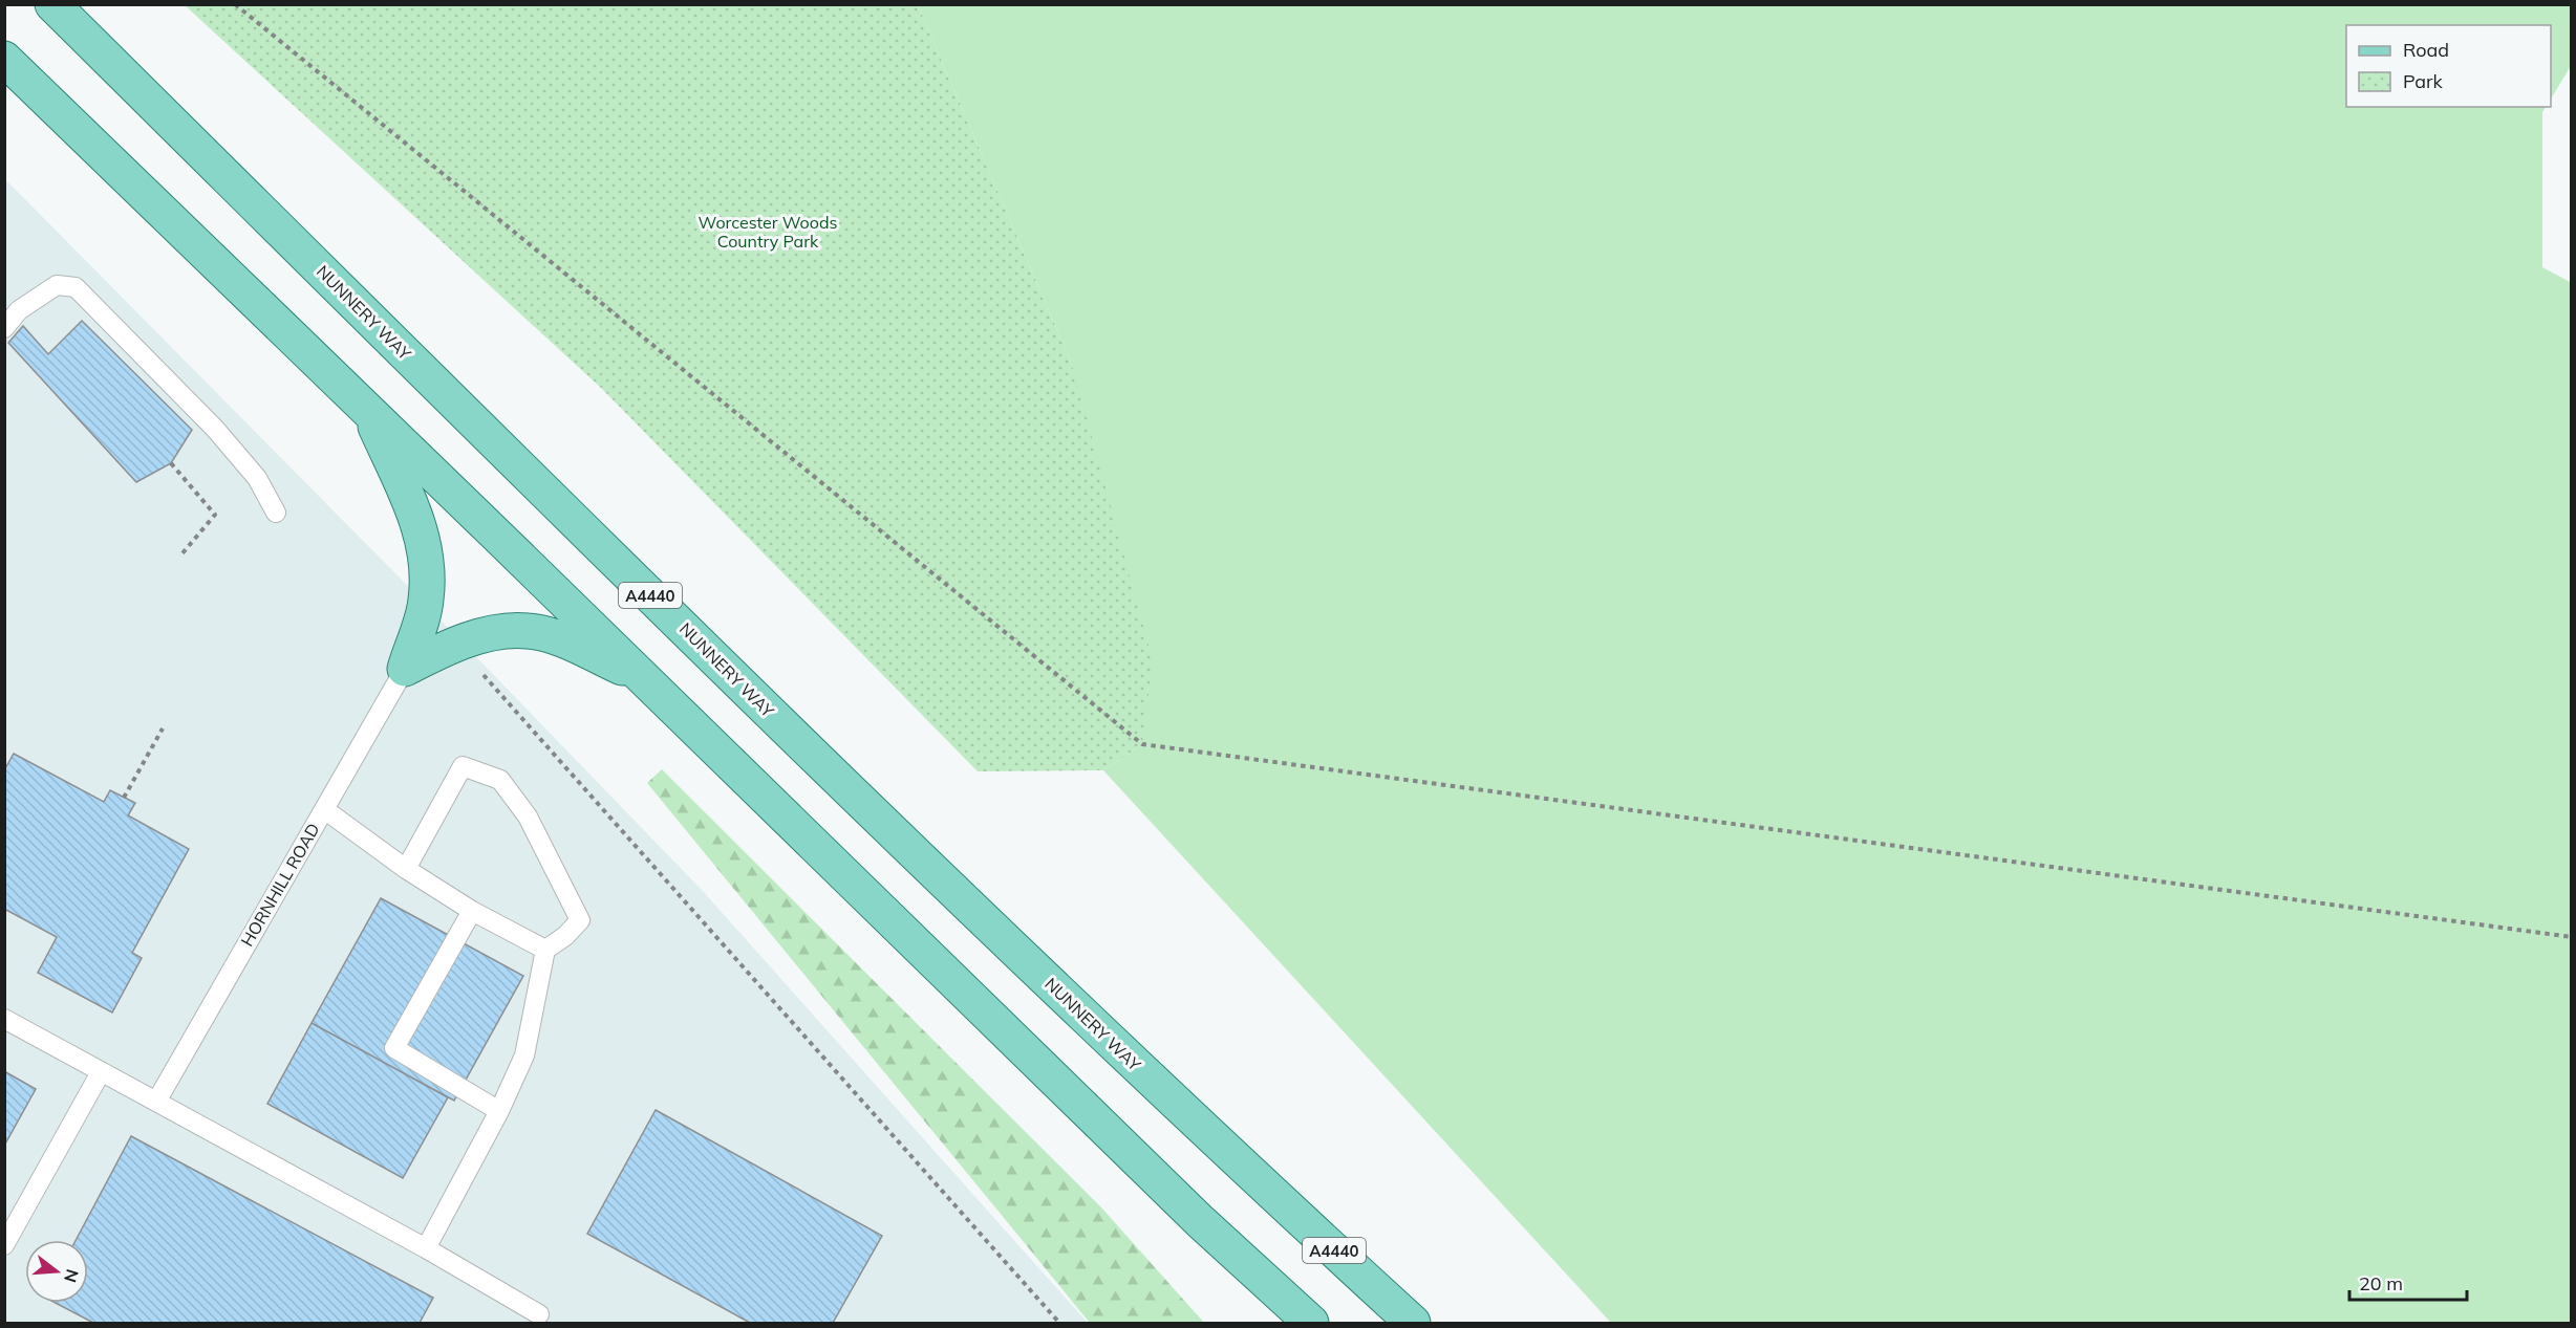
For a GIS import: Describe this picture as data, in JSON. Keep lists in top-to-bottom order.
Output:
{
  "streets": {
    "main road": ["NUNNERY WAY", "A4440"],
    "lane": ["HORNHILL ROAD"]
  },
  "parks": ["Worcester Woods Country Park"],
  "legend": ["Road", "Park"],
  "scale_bar": "20 m",
  "north": "right"
}
